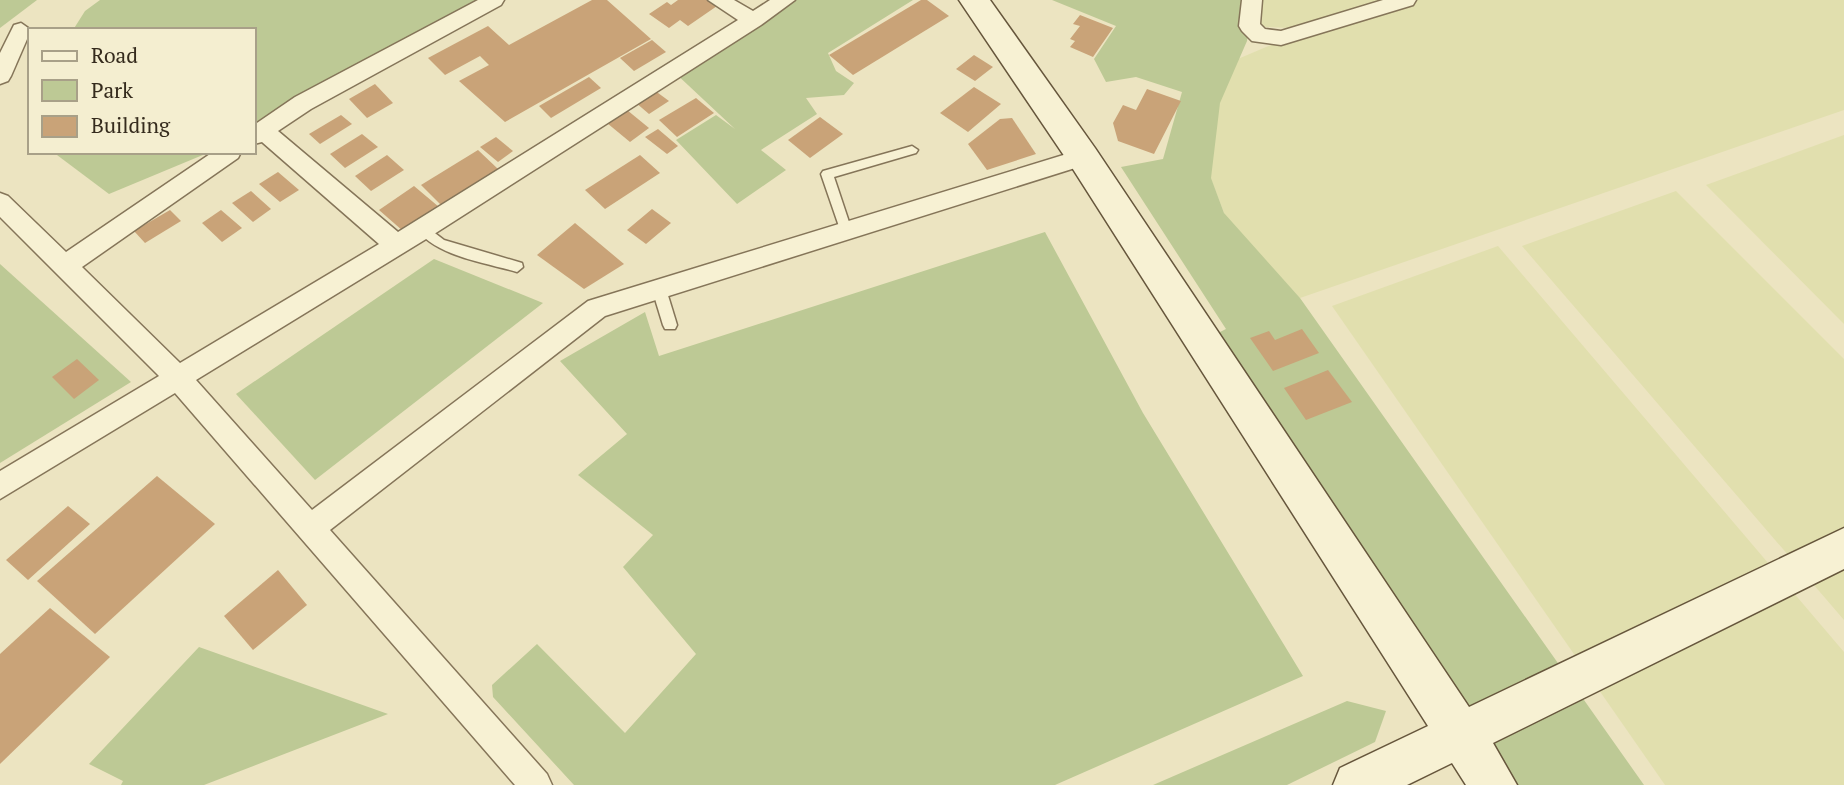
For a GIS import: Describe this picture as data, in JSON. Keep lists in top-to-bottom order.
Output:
{
  "legend": ["Road", "Park", "Building"]
}
